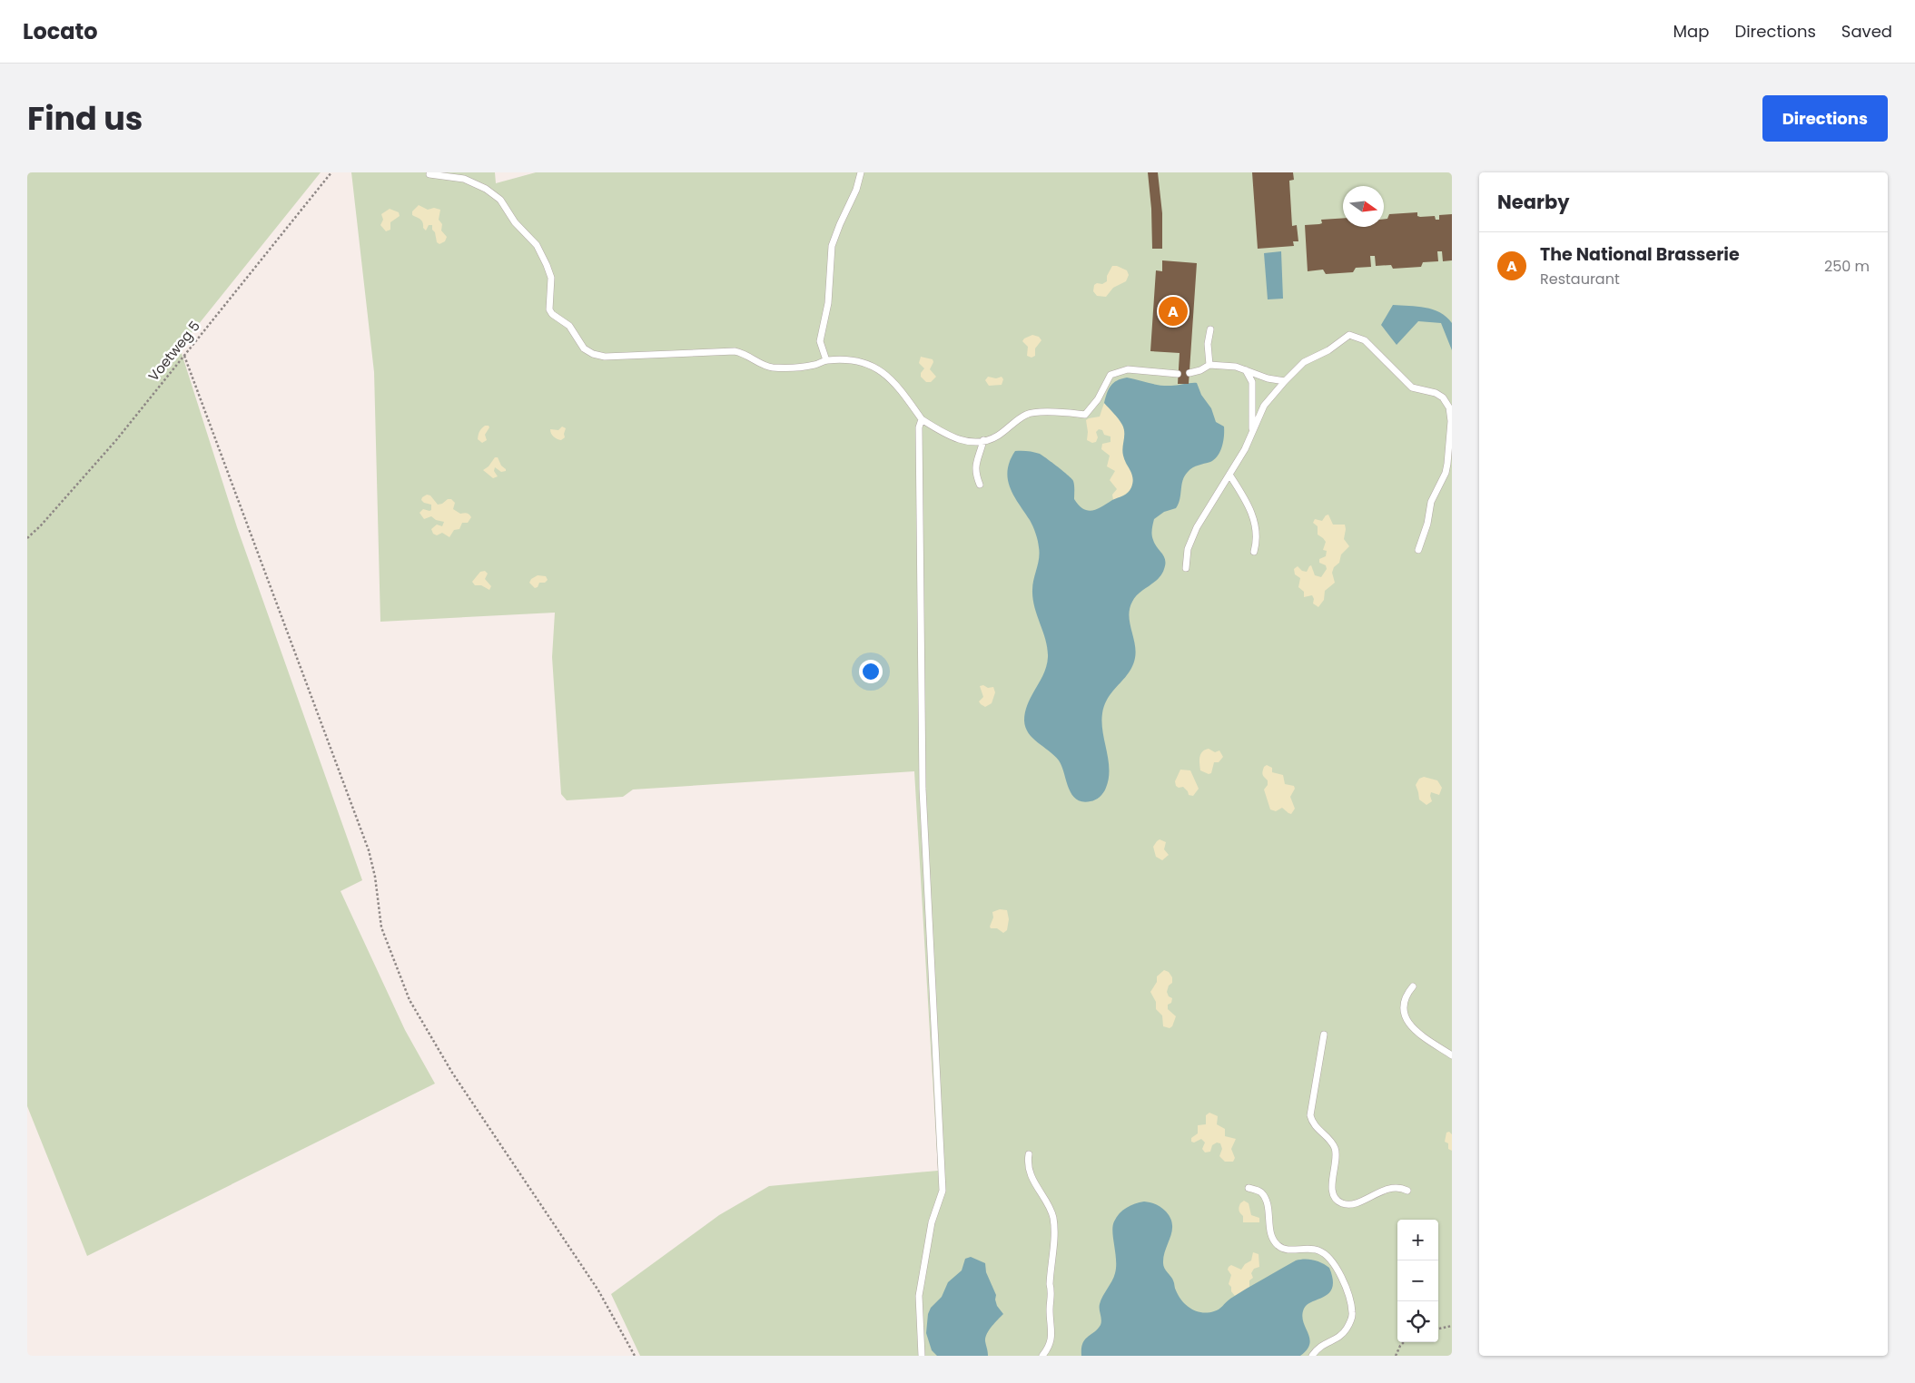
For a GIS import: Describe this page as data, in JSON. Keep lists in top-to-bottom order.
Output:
{
  "streets": {
    "path": ["Voetweg 5"]
  },
  "north": "right",
  "page": {
    "header": "Locato",
    "nav": ["Map", "Directions", "Saved"],
    "title": "Find us",
    "buttons": "Directions",
    "heading": "Nearby",
    "list": [
      {
        "mark": "A",
        "name": "The National Brasserie",
        "note": "Restaurant",
        "value": "250 m"
      }
    ],
    "pins": "A",
    "map_buttons": ["+", "−"]
  }
}
